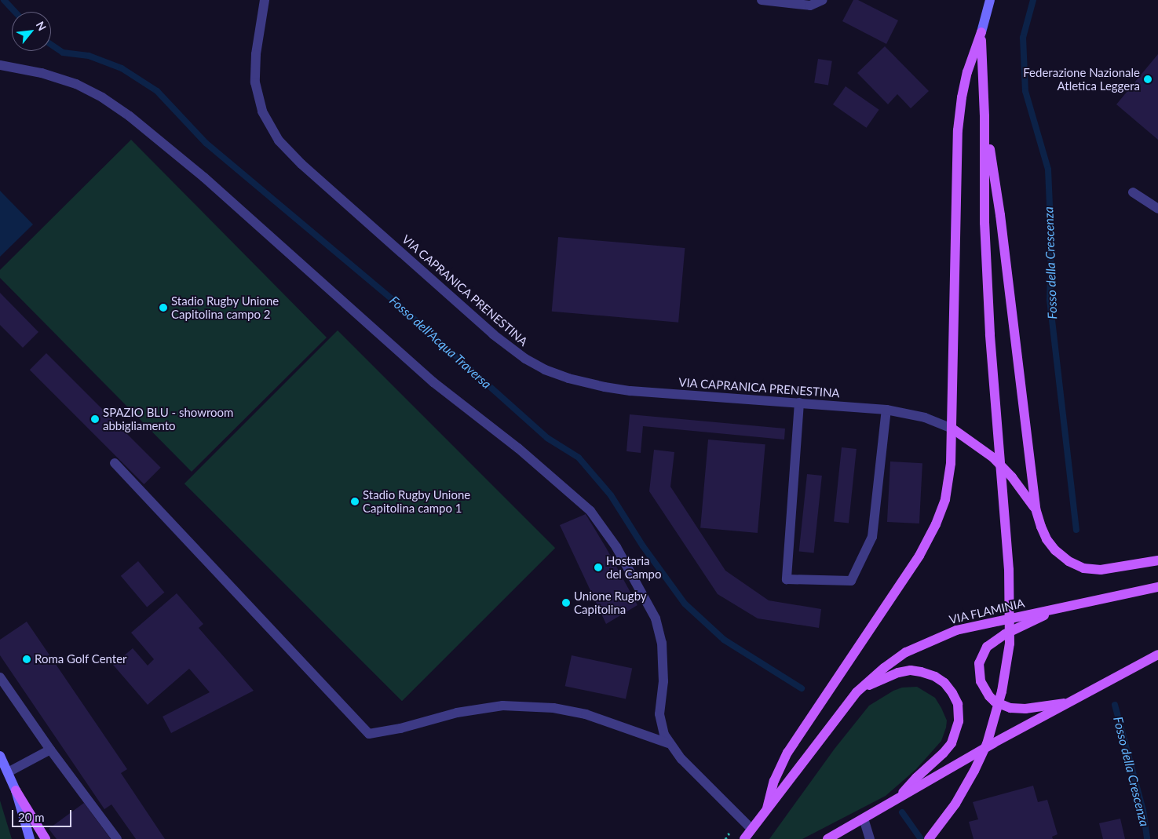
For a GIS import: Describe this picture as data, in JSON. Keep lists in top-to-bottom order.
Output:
{
  "streets": {
    "main road": ["VIA FLAMINIA"],
    "street": ["VIA CAPRANICA PRENESTINA"]
  },
  "water": ["Fosso della Crescenza", "Fosso dell'Acqua Traversa"],
  "places": [
    "Federazione Nazionale Atletica Leggera",
    "Stadio Rugby Unione Capitolina campo 2",
    "SPAZIO BLU - showroom abbigliamento",
    "Stadio Rugby Unione Capitolina campo 1",
    "Hostaria del Campo",
    "Unione Rugby Capitolina",
    "Roma Golf Center"
  ],
  "scale_bar": "20 m",
  "north": "top right"
}
